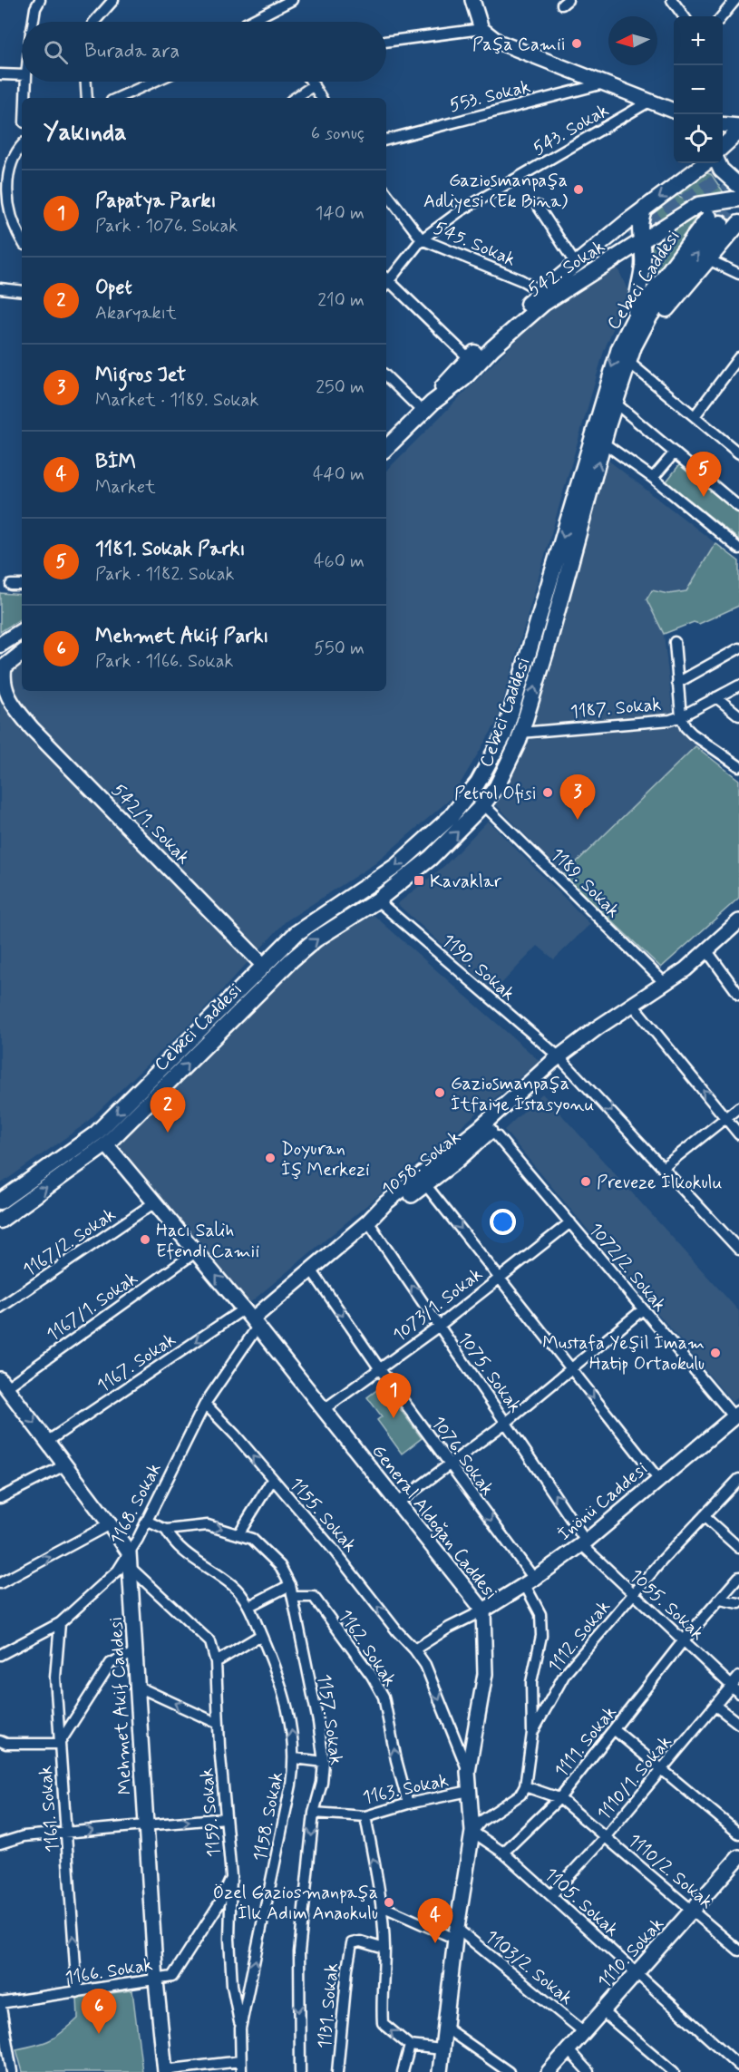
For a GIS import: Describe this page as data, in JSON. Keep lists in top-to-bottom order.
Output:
{
  "streets": {
    "main road": ["542. Sokak", "Cebeci Caddesi"],
    "street": [
      "553. Sokak",
      "543. Sokak",
      "545. Sokak",
      "1187. Sokak",
      "542/1. Sokak",
      "1189. Sokak",
      "1190. Sokak",
      "1058. Sokak",
      "1167/2. Sokak",
      "1072/2. Sokak",
      "1073/1. Sokak",
      "1167/1. Sokak",
      "1167. Sokak",
      "1075. Sokak",
      "1076. Sokak",
      "İnönü Caddesi",
      "1168. Sokak",
      "1155. Sokak",
      "General Aldoğan Caddesi",
      "1055. Sokak",
      "1112. Sokak",
      "1162. Sokak",
      "Mehmet Akif Caddesi",
      "1157. Sokak",
      "1111. Sokak",
      "1110/1. Sokak",
      "1163. Sokak",
      "1161. Sokak",
      "1159. Sokak",
      "1158. Sokak",
      "1110/2. Sokak",
      "1105. Sokak",
      "1110. Sokak",
      "1103/2. Sokak",
      "1166. Sokak",
      "1131. Sokak"
    ]
  },
  "crossings": [
    ["543. Sokak", "545. Sokak"],
    ["545. Sokak", "542. Sokak"],
    ["Cebeci Caddesi", "1187. Sokak"],
    ["Cebeci Caddesi", "542/1. Sokak"],
    ["Cebeci Caddesi", "1189. Sokak"],
    ["Cebeci Caddesi", "1190. Sokak"],
    ["Cebeci Caddesi", "General Aldoğan Caddesi"],
    ["1189. Sokak", "1058. Sokak"],
    ["1190. Sokak", "1058. Sokak"],
    ["1058. Sokak", "1072/2. Sokak"],
    ["1058. Sokak", "1167. Sokak"],
    ["1058. Sokak", "1075. Sokak"],
    ["1058. Sokak", "1076. Sokak"],
    ["1058. Sokak", "1168. Sokak"],
    ["1058. Sokak", "General Aldoğan Caddesi"],
    ["1167/2. Sokak", "General Aldoğan Caddesi"],
    ["1072/2. Sokak", "1073/1. Sokak"],
    ["1072/2. Sokak", "İnönü Caddesi"],
    ["1073/1. Sokak", "1075. Sokak"],
    ["1073/1. Sokak", "1076. Sokak"],
    ["1073/1. Sokak", "General Aldoğan Caddesi"],
    ["1167/1. Sokak", "General Aldoğan Caddesi"],
    ["1167/1. Sokak", "Mehmet Akif Caddesi"],
    ["1167. Sokak", "1168. Sokak"],
    ["1167. Sokak", "General Aldoğan Caddesi"],
    ["1167. Sokak", "Mehmet Akif Caddesi"],
    ["1075. Sokak", "İnönü Caddesi"],
    ["1075. Sokak", "1055. Sokak"],
    ["1076. Sokak", "İnönü Caddesi"],
    ["1076. Sokak", "1112. Sokak"],
    ["İnönü Caddesi", "General Aldoğan Caddesi"],
    ["İnönü Caddesi", "1055. Sokak"],
    ["1168. Sokak", "1155. Sokak"],
    ["1168. Sokak", "General Aldoğan Caddesi"],
    ["1168. Sokak", "Mehmet Akif Caddesi"],
    ["1168. Sokak", "1161. Sokak"],
    ["1155. Sokak", "General Aldoğan Caddesi"],
    ["General Aldoğan Caddesi", "1163. Sokak"],
    ["General Aldoğan Caddesi", "1105. Sokak"],
    ["General Aldoğan Caddesi", "1103/2. Sokak"],
    ["1055. Sokak", "1112. Sokak"],
    ["1055. Sokak", "1111. Sokak"],
    ["1055. Sokak", "1110/1. Sokak"],
    ["1112. Sokak", "1110/2. Sokak"],
    ["1162. Sokak", "1157. Sokak"],
    ["1162. Sokak", "1163. Sokak"],
    ["Mehmet Akif Caddesi", "1159. Sokak"],
    ["Mehmet Akif Caddesi", "1166. Sokak"],
    ["1157. Sokak", "1163. Sokak"],
    ["1157. Sokak", "1158. Sokak"],
    ["1111. Sokak", "1110/2. Sokak"],
    ["1111. Sokak", "1105. Sokak"],
    ["1110/1. Sokak", "1110/2. Sokak"],
    ["1110/1. Sokak", "1105. Sokak"],
    ["1161. Sokak", "1166. Sokak"],
    ["1159. Sokak", "1158. Sokak"],
    ["1159. Sokak", "1166. Sokak"],
    ["1110/2. Sokak", "1110. Sokak"],
    ["1105. Sokak", "1110. Sokak"],
    ["1110. Sokak", "1103/2. Sokak"]
  ],
  "one_way": [
    "1167. Sokak",
    "1076. Sokak",
    "1162. Sokak",
    "1161. Sokak",
    "1158. Sokak"
  ],
  "places": {
    "other": [
      "Paşa Camii",
      "Gaziosmanpaşa Adliyesi (Ek Bina)",
      "Petrol Ofisi",
      "Gaziosmanpaşa İtfaiye İstasyonu",
      "Doyuran İş Merkezi",
      "Preveze İlkokulu",
      "Hacı Salih Efendi Camii",
      "Mustafa Yeşil İmam Hatip Ortaokulu",
      "Özel Gaziosmanpaşa İlk Adım Anaokulu"
    ],
    "transit": ["Kavaklar"]
  },
  "north": "left",
  "page": {
    "map_buttons": ["+", "−"],
    "search": "Burada ara",
    "heading": ["Yakında", "6 sonuç"],
    "list": [
      {
        "mark": "1",
        "name": "Papatya Parkı",
        "note": "Park · 1076. Sokak",
        "value": "140 m"
      },
      {
        "mark": "2",
        "name": "Opet",
        "note": "Akaryakıt",
        "value": "210 m"
      },
      {
        "mark": "3",
        "name": "Migros Jet",
        "note": "Market · 1189. Sokak",
        "value": "250 m"
      },
      {
        "mark": "4",
        "name": "BİM",
        "note": "Market",
        "value": "440 m"
      },
      {
        "mark": "5",
        "name": "1181. Sokak Parkı",
        "note": "Park · 1182. Sokak",
        "value": "460 m"
      },
      {
        "mark": "6",
        "name": "Mehmet Akif Parkı",
        "note": "Park · 1166. Sokak",
        "value": "550 m"
      }
    ],
    "pins": [
      "5",
      "3",
      "2",
      "1",
      "4",
      "6"
    ]
  }
}
